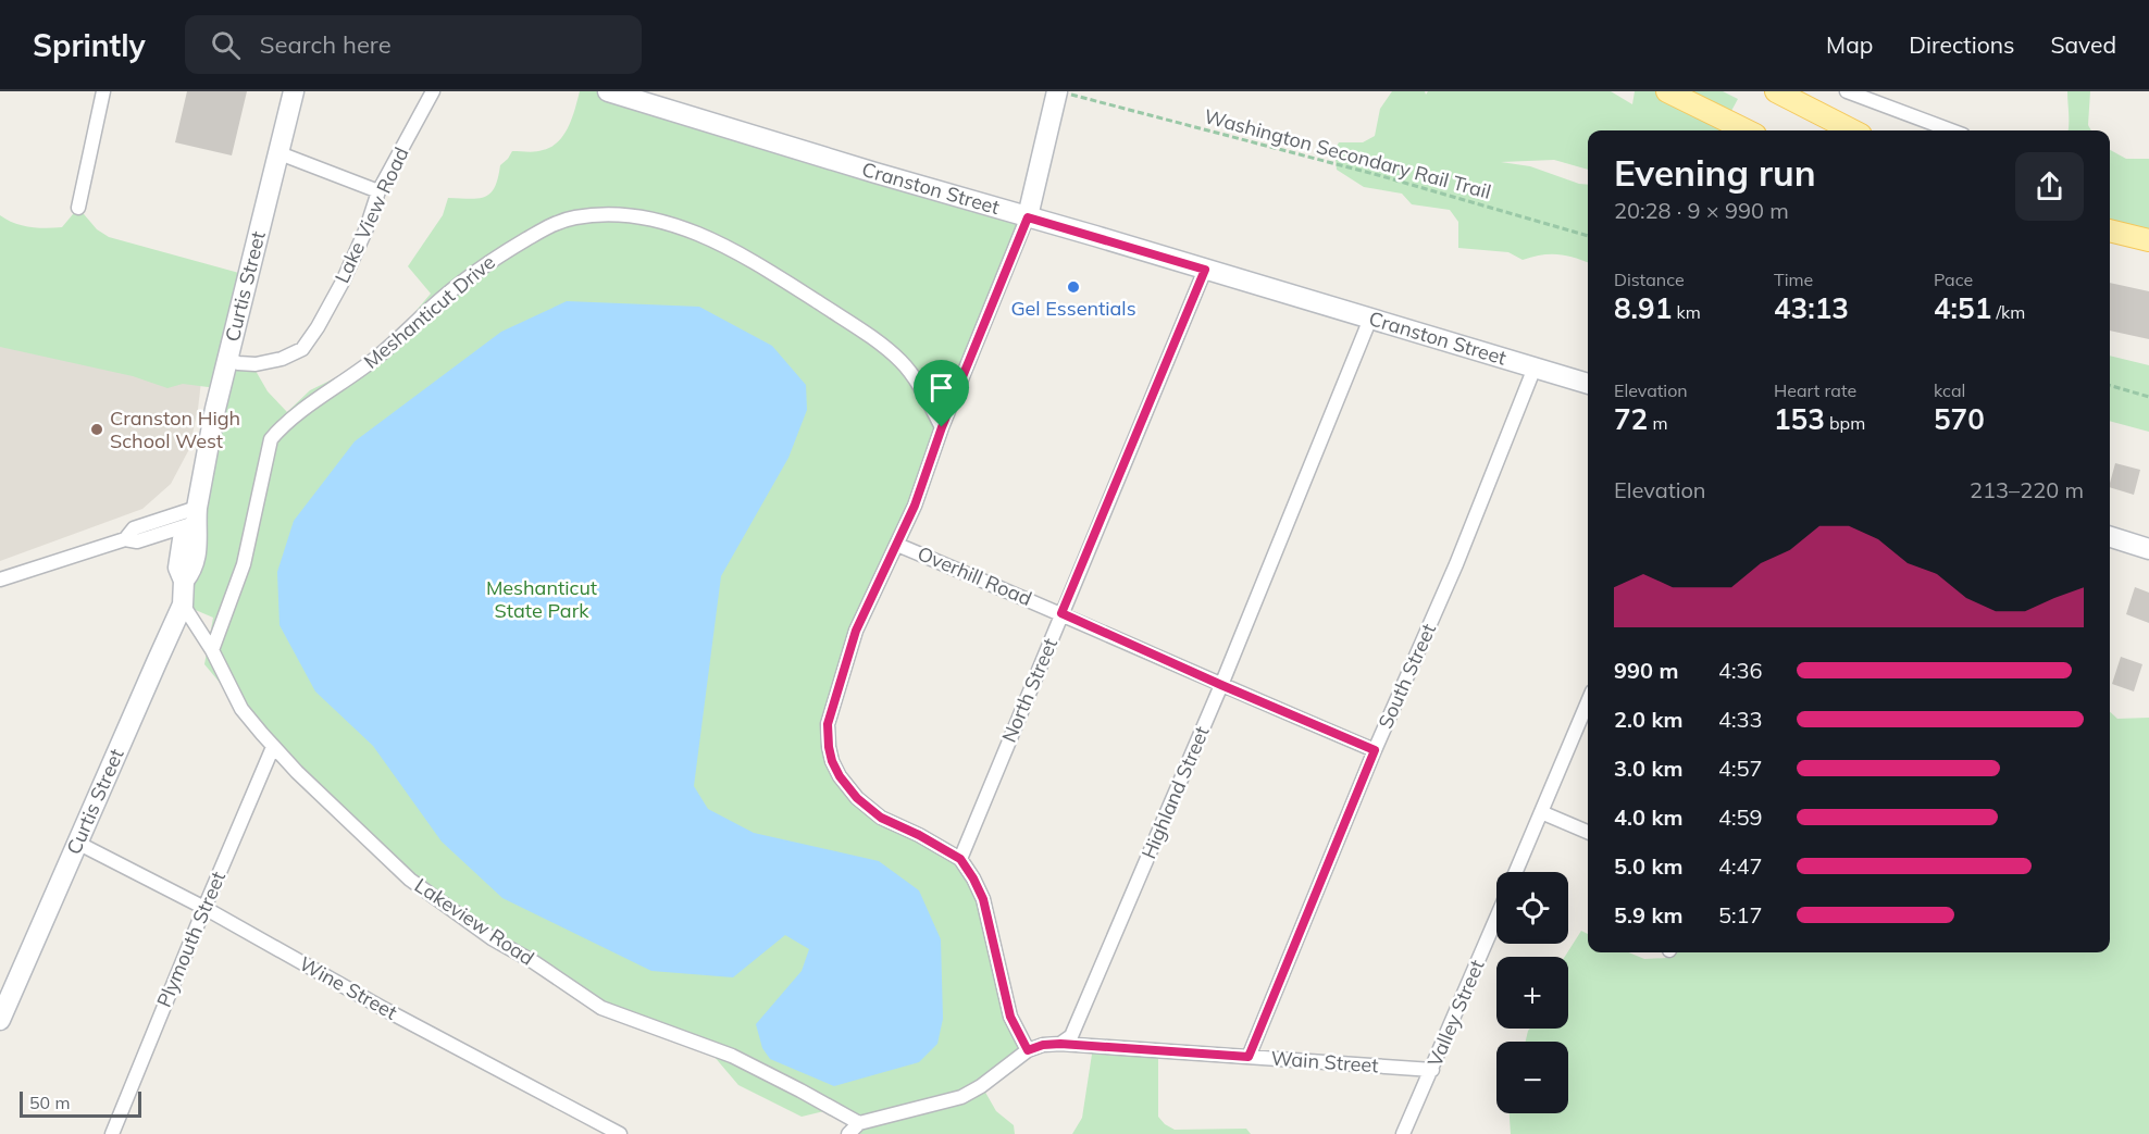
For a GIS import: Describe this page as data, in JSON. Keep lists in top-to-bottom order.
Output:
{
  "streets": {
    "street": [
      "Cranston Street",
      "Lake View Road",
      "Curtis Street",
      "Meshanticut Drive",
      "Overhill Road",
      "South Street",
      "North Street",
      "Highland Street",
      "Lakeview Road",
      "Plymouth Street",
      "Wine Street",
      "Valley Street",
      "Wain Street"
    ],
    "path": ["Washington Secondary Rail Trail"]
  },
  "crossings": [
    ["Cranston Street", "South Street"],
    ["Cranston Street", "North Street"],
    ["Cranston Street", "Highland Street"],
    ["Lake View Road", "Curtis Street"],
    ["Curtis Street", "Lakeview Road"],
    ["Curtis Street", "Wine Street"],
    ["Meshanticut Drive", "Lakeview Road"],
    ["Overhill Road", "South Street"],
    ["Overhill Road", "North Street"],
    ["Overhill Road", "Highland Street"],
    ["South Street", "Wain Street"],
    ["Highland Street", "Wain Street"],
    ["Lakeview Road", "Plymouth Street"],
    ["Plymouth Street", "Wine Street"],
    ["Valley Street", "Wain Street"]
  ],
  "parks": ["Meshanticut State Park"],
  "places": ["Gel Essentials", "Cranston High School West"],
  "scale_bar": "50 m",
  "page": {
    "header": "Sprintly",
    "search": "Search here",
    "nav": ["Map", "Directions", "Saved"],
    "heading": ["Evening run", "20:28 · 9 × 990 m"],
    "stats": [
      ["Distance", "8.91 km"],
      ["Time", "43:13"],
      ["Pace", "4:51 /km"],
      ["Elevation", "72 m"],
      ["Heart rate", "153 bpm"],
      ["kcal", "570"]
    ],
    "chart": ["Elevation", "213–220 m"],
    "list": [
      {
        "name": "990 m",
        "note": "4:36"
      },
      {
        "name": "2.0 km",
        "note": "4:33"
      },
      {
        "name": "3.0 km",
        "note": "4:57"
      },
      {
        "name": "4.0 km",
        "note": "4:59"
      },
      {
        "name": "5.0 km",
        "note": "4:47"
      },
      {
        "name": "5.9 km",
        "note": "5:17"
      }
    ],
    "map_buttons": ["+", "−"],
    "scale": "50 m"
  }
}
